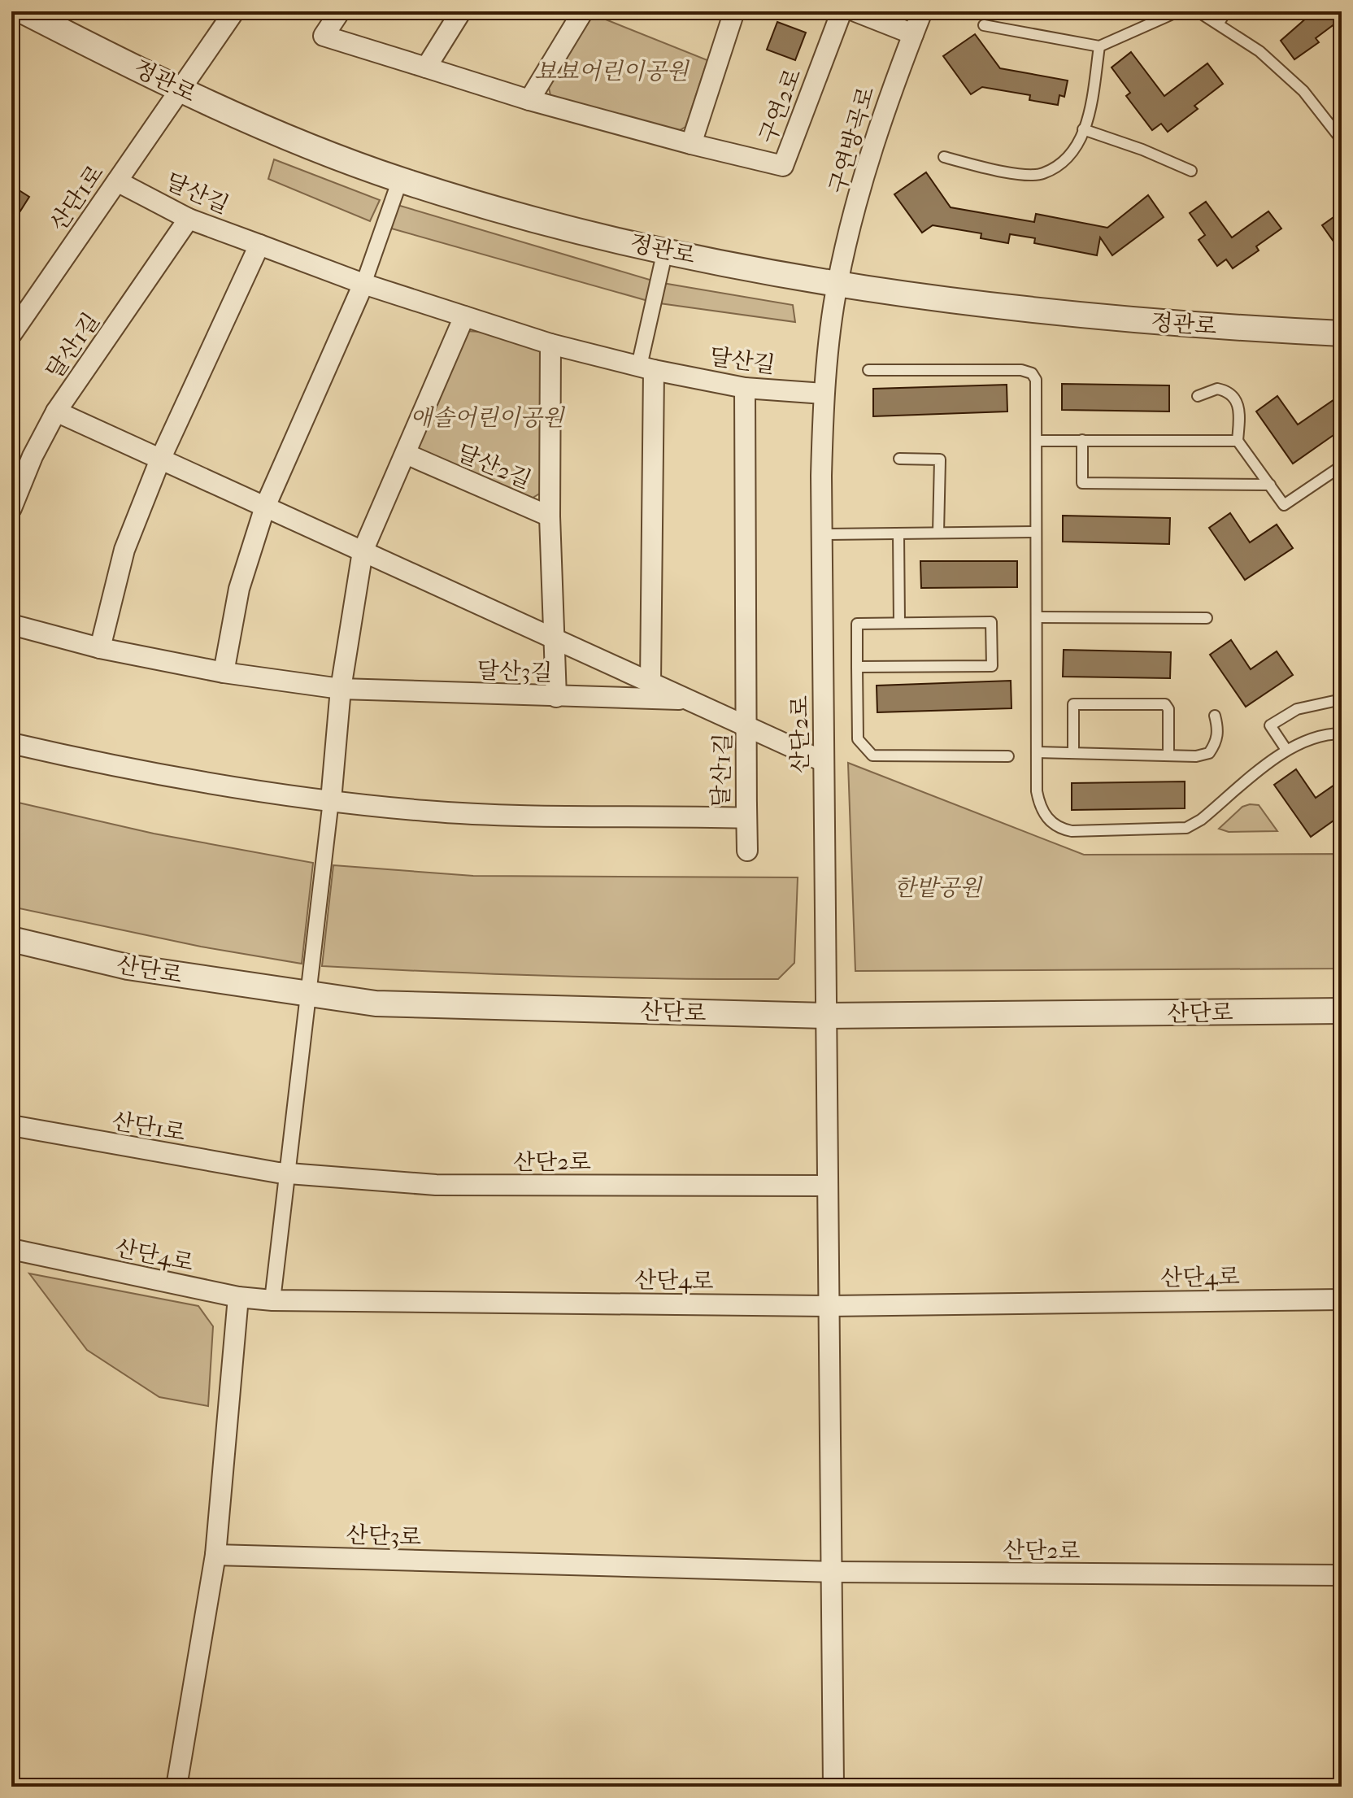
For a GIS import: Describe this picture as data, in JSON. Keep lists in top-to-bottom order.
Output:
{
  "streets": {
    "street": [
      "정관로",
      "구연2로",
      "구연방곡로",
      "달산길",
      "산단1로",
      "달산1길",
      "달산2길",
      "달산3길",
      "산단2로",
      "산단로",
      "산단4로",
      "산단3로"
    ]
  },
  "crossings": [
    ["정관로", "구연방곡로"],
    ["정관로", "산단1로"],
    ["정관로", "산단2로"],
    ["구연방곡로", "산단2로"],
    ["달산길", "산단1로"],
    ["달산길", "달산1길"],
    ["달산길", "산단2로"],
    ["산단1로", "산단2로"],
    ["달산2길", "달산3길"],
    ["산단2로", "산단로"],
    ["산단2로", "산단4로"],
    ["산단2로", "산단3로"]
  ],
  "parks": ["뵤뵤어린이공원", "애솔어린이공원", "한밭공원"]
}
